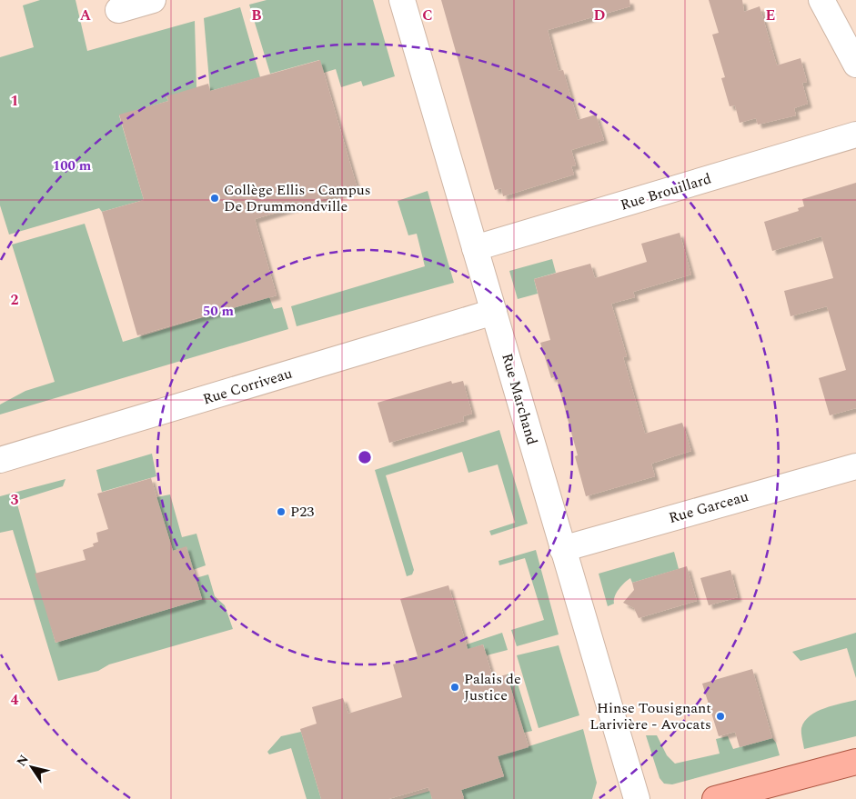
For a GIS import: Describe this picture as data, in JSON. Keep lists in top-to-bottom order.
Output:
{
  "streets": {
    "street": [
      "Rue Brouillard",
      "Rue Corriveau",
      "Rue Marchand",
      "Rue Garceau"
    ]
  },
  "crossings": [
    ["Rue Brouillard", "Rue Marchand"],
    ["Rue Corriveau", "Rue Marchand"],
    ["Rue Marchand", "Rue Garceau"]
  ],
  "places": [
    "Collège Ellis - Campus De Drummondville",
    "P23",
    "Palais de Justice",
    "Hinse Tousignant Larivière - Avocats"
  ],
  "north": "top left",
  "grid": {
    "columns": [
      "A",
      "B",
      "C",
      "D",
      "E"
    ],
    "rows": [
      "1",
      "2",
      "3",
      "4"
    ]
  },
  "rings": ["100 m", "50 m"]
}
